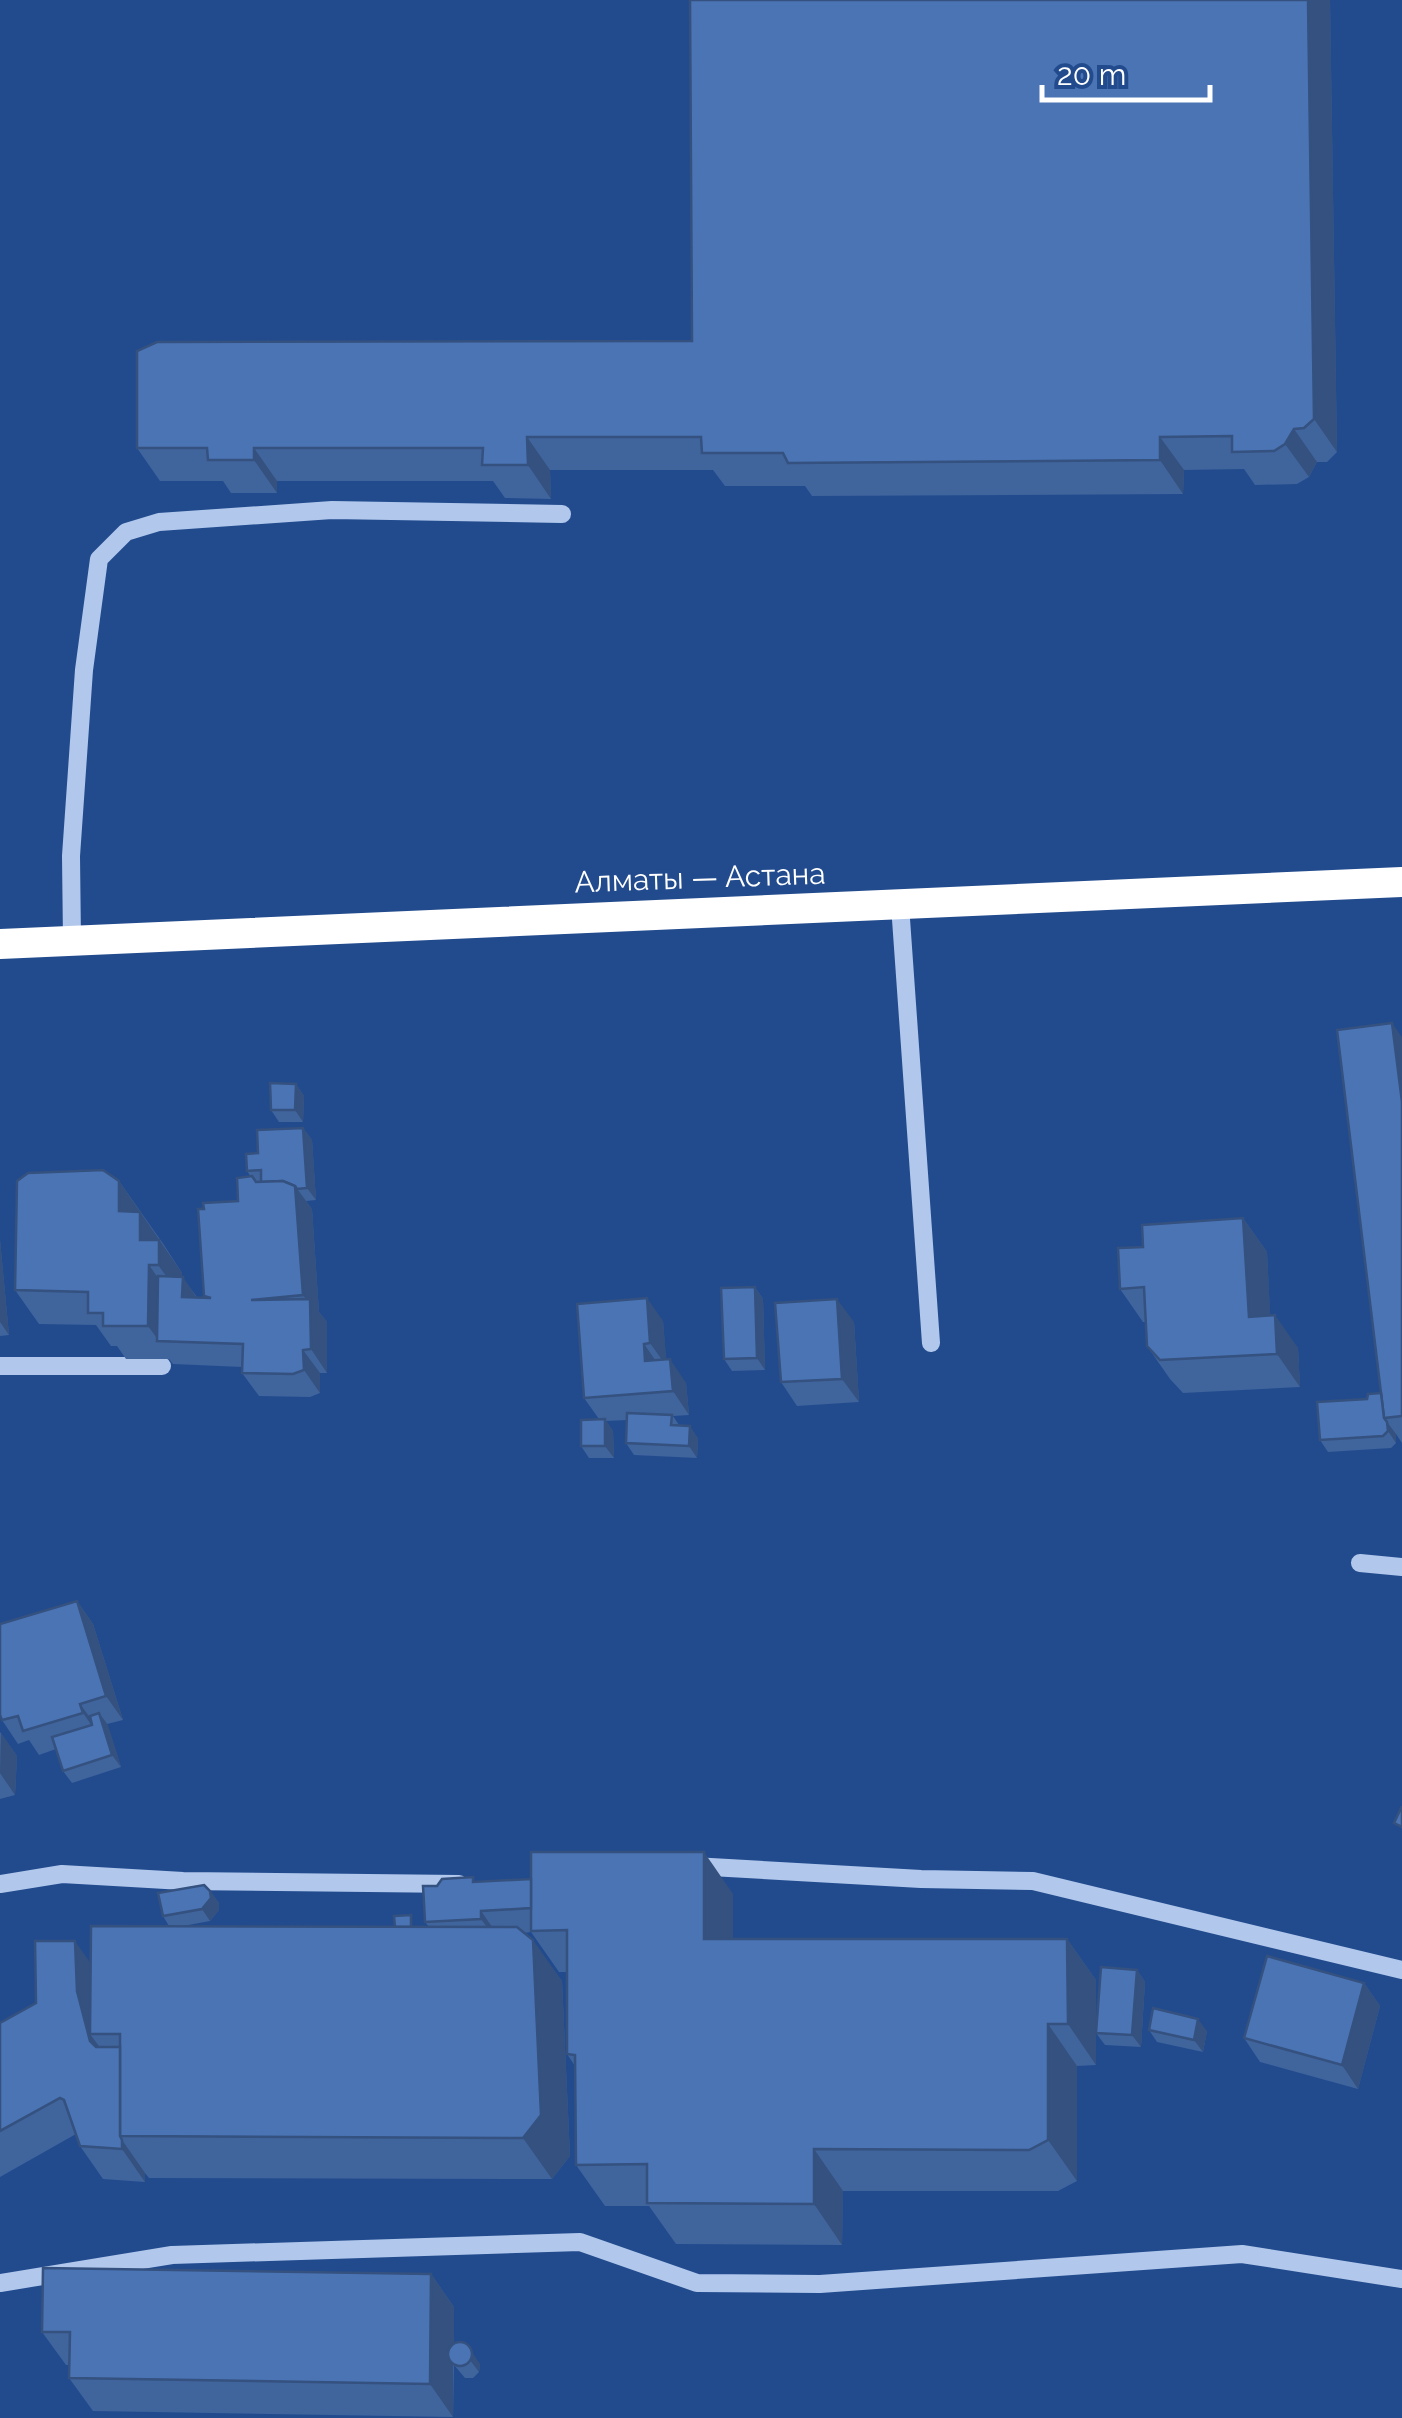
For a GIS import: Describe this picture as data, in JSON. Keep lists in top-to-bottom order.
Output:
{
  "streets": {
    "highway": ["Алматы — Астана"]
  },
  "scale_bar": "20 m"
}
